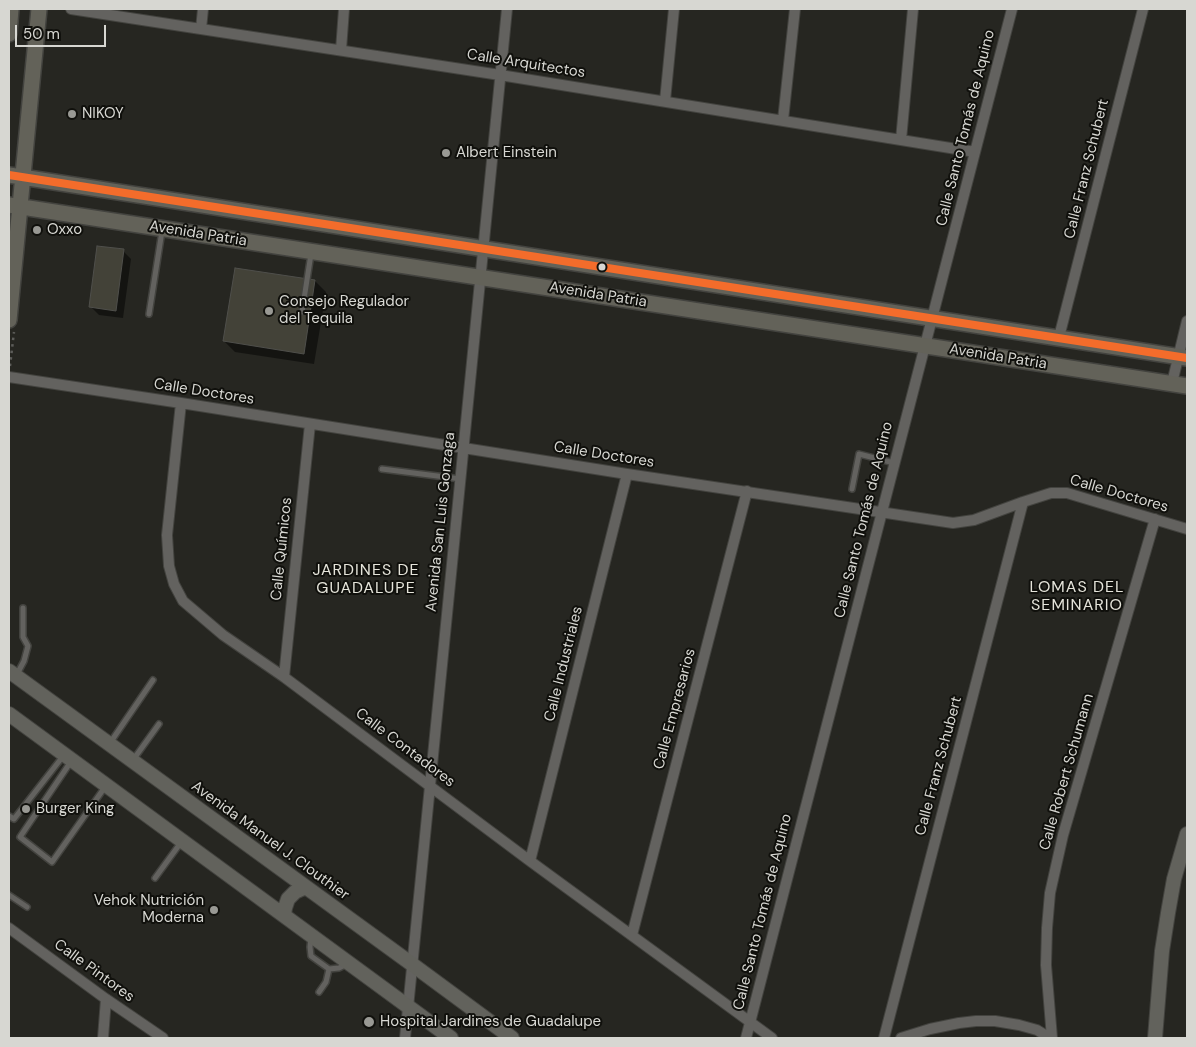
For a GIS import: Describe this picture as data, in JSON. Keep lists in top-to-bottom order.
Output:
{
  "streets": {
    "main road": ["Avenida Patria", "Avenida Manuel J. Clouthier"],
    "street": [
      "Calle Arquitectos",
      "Calle Santo Tomás de Aquino",
      "Calle Franz Schubert",
      "Calle Doctores",
      "Avenida San Luis Gonzaga",
      "Calle Químicos",
      "Calle Industriales",
      "Calle Empresarios",
      "Calle Contadores",
      "Calle Robert Schumann",
      "Calle Pintores"
    ]
  },
  "crossings": [
    ["Calle Arquitectos", "Calle Santo Tomás de Aquino"],
    ["Calle Arquitectos", "Avenida San Luis Gonzaga"],
    ["Calle Santo Tomás de Aquino", "Avenida Patria"],
    ["Calle Santo Tomás de Aquino", "Calle Doctores"],
    ["Calle Santo Tomás de Aquino", "Calle Contadores"],
    ["Calle Franz Schubert", "Avenida Patria"],
    ["Calle Franz Schubert", "Calle Doctores"],
    ["Avenida Patria", "Avenida San Luis Gonzaga"],
    ["Calle Doctores", "Avenida San Luis Gonzaga"],
    ["Calle Doctores", "Calle Químicos"],
    ["Calle Doctores", "Calle Industriales"],
    ["Calle Doctores", "Calle Empresarios"],
    ["Calle Doctores", "Calle Contadores"],
    ["Calle Doctores", "Calle Robert Schumann"],
    ["Avenida San Luis Gonzaga", "Calle Contadores"],
    ["Avenida San Luis Gonzaga", "Avenida Manuel J. Clouthier"],
    ["Calle Químicos", "Calle Contadores"],
    ["Calle Industriales", "Calle Contadores"],
    ["Calle Empresarios", "Calle Contadores"]
  ],
  "districts": ["JARDINES DE GUADALUPE", "LOMAS DEL SEMINARIO"],
  "places": [
    "NIKOY",
    "Albert Einstein",
    "Oxxo",
    "Consejo Regulador del Tequila",
    "Burger King",
    "Vehok Nutrición Moderna",
    "Hospital Jardines de Guadalupe"
  ],
  "scale_bar": "50 m"
}
